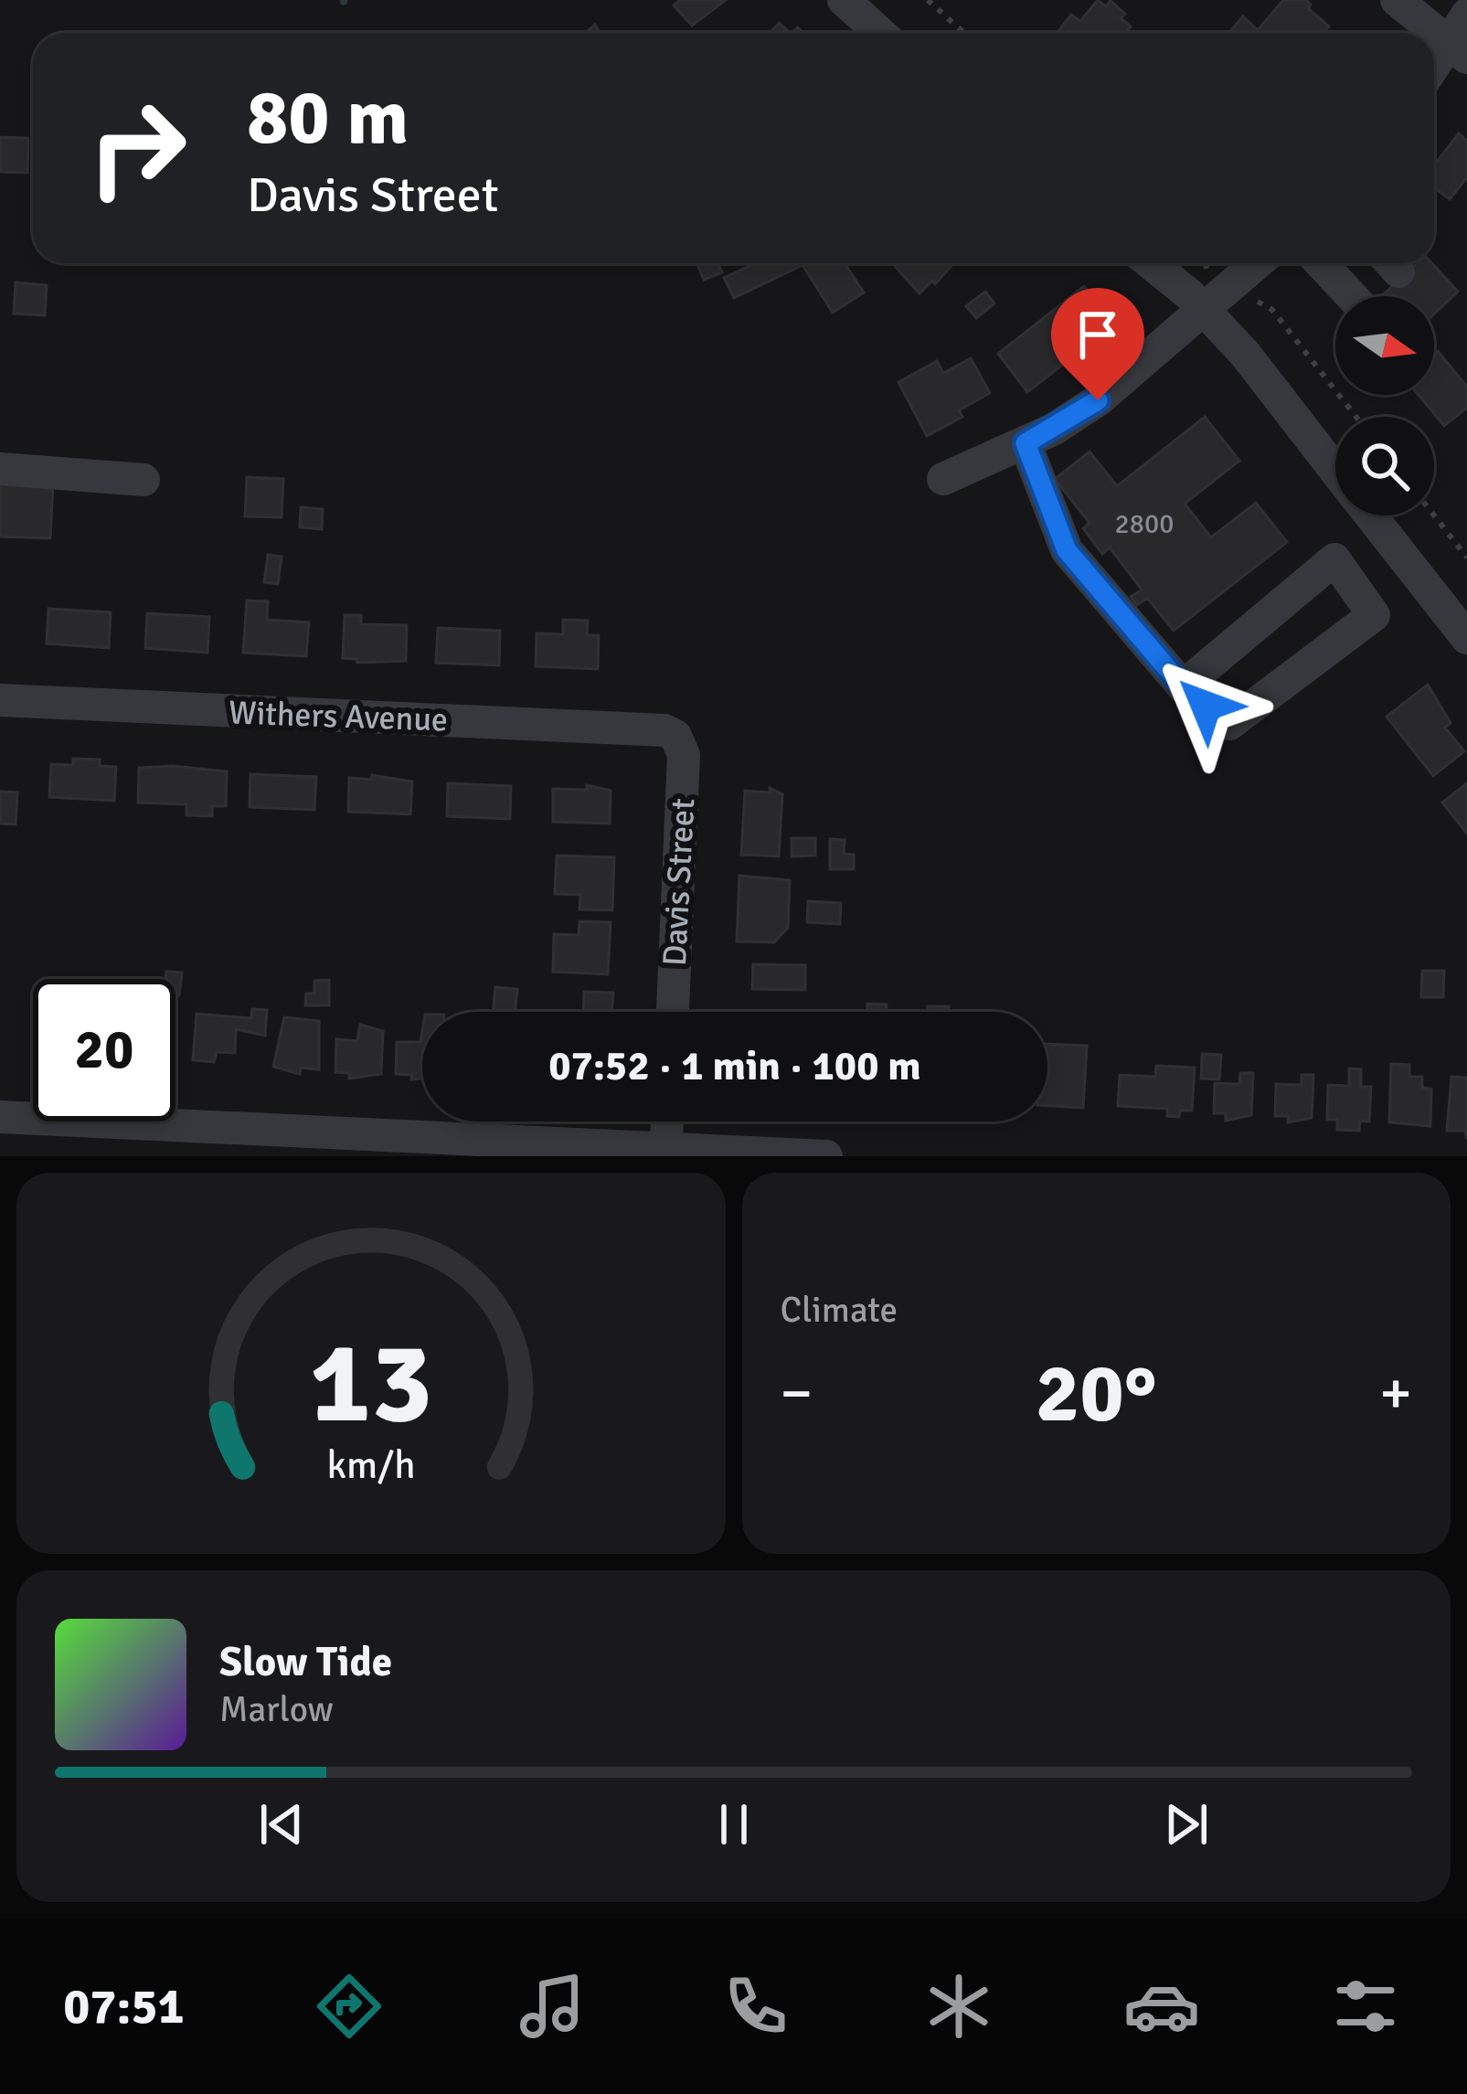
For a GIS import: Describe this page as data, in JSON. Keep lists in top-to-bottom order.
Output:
{
  "streets": {
    "street": ["Withers Avenue", "Davis Street"]
  },
  "crossings": [
    ["Withers Avenue", "Davis Street"]
  ],
  "house_numbers": ["2800"],
  "north": "right",
  "page": {
    "turn": ["80 m", "Davis Street"],
    "limit": "20",
    "trip": "07:52 · 1 min · 100 m",
    "tile": "Climate",
    "heat": ["−", "20°", "+"],
    "song": ["Slow Tide", "Marlow"],
    "tabs": "07:51",
    "gauge": ["13", "km/h"]
  }
}
